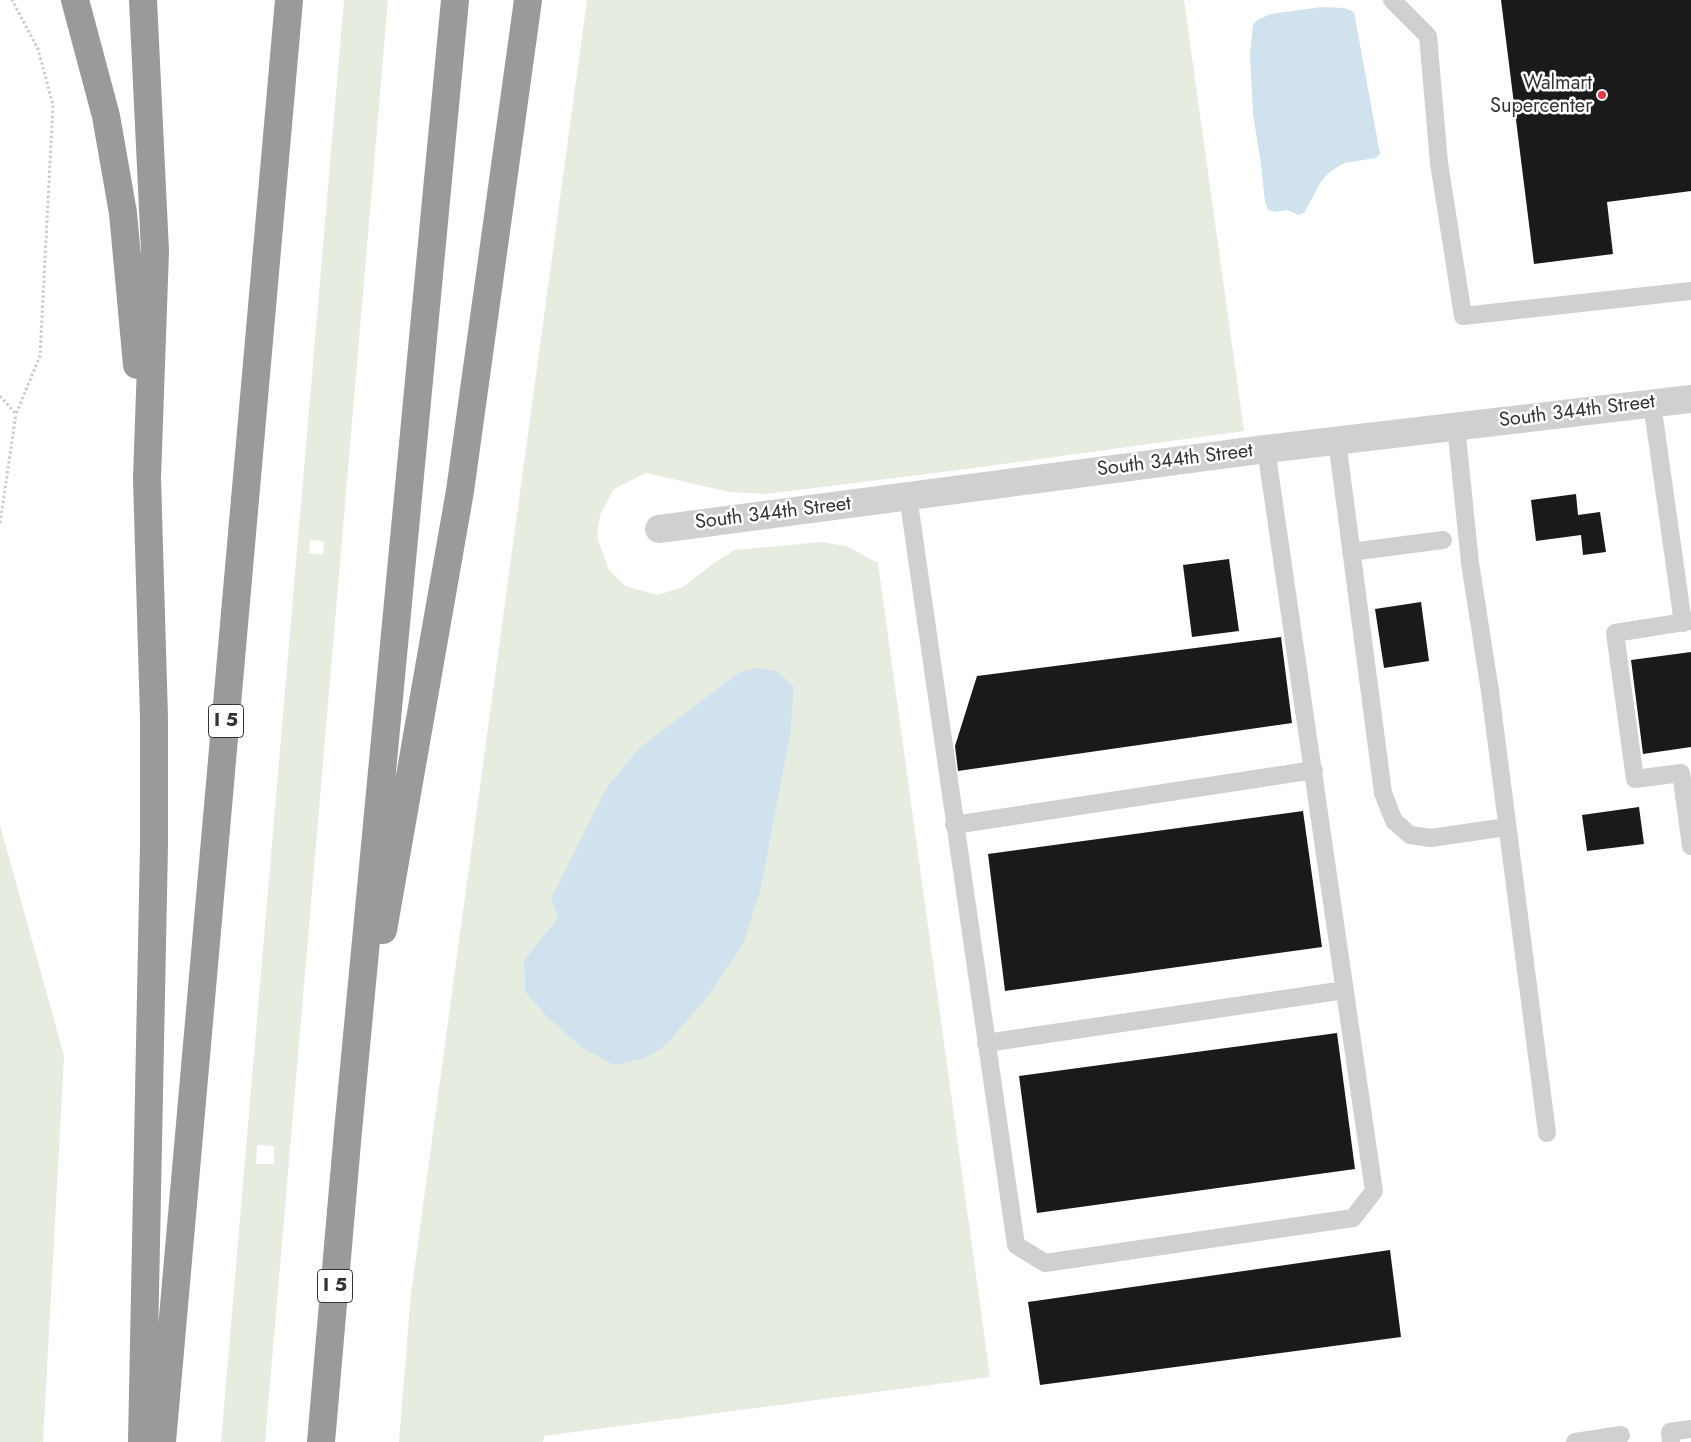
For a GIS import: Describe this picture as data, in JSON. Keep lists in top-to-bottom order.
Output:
{
  "streets": {
    "highway": ["I 5"],
    "street": ["South 344th Street"]
  },
  "places": ["Walmart Supercenter"]
}
